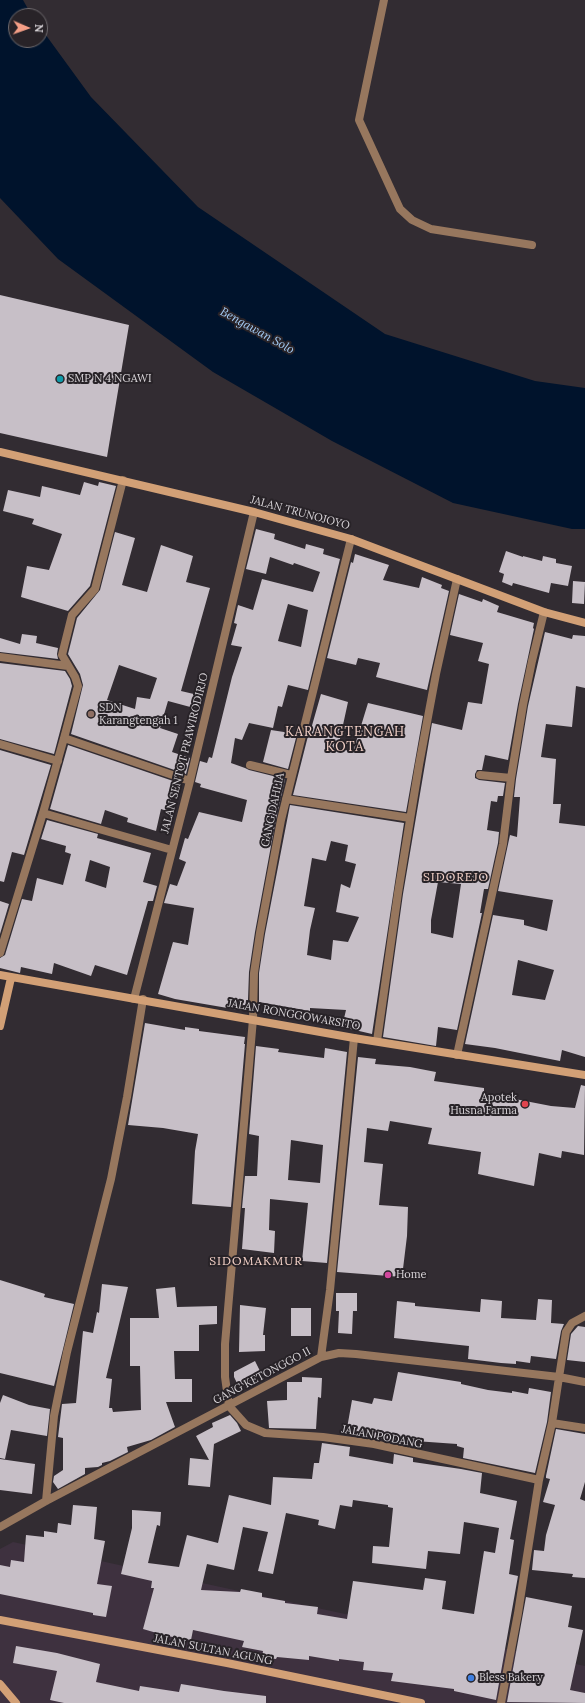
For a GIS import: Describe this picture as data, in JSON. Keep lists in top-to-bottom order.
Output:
{
  "streets": {
    "main road": ["JALAN TRUNOJOYO", "JALAN RONGGOWARSITO", "JALAN SULTAN AGUNG"],
    "street": [
      "JALAN SENTOT PRAWIRODIRJO",
      "GANG DAHLIA",
      "GANG KETONGGO II",
      "JALAN PODANG"
    ]
  },
  "crossings": [
    ["JALAN TRUNOJOYO", "JALAN SENTOT PRAWIRODIRJO"],
    ["JALAN TRUNOJOYO", "GANG DAHLIA"],
    ["JALAN SENTOT PRAWIRODIRJO", "JALAN RONGGOWARSITO"],
    ["GANG DAHLIA", "JALAN RONGGOWARSITO"],
    ["GANG DAHLIA", "GANG KETONGGO II"],
    ["GANG DAHLIA", "JALAN PODANG"],
    ["GANG KETONGGO II", "JALAN PODANG"]
  ],
  "districts": ["KARANGTENGAH KOTA", "SIDOREJO", "SIDOMAKMUR"],
  "water": ["Bengawan Solo"],
  "places": [
    "SMP N 4 NGAWI",
    "SDN Karangtengah 1",
    "Apotek Husna Farma",
    "Home",
    "Bless Bakery"
  ],
  "north": "right"
}
